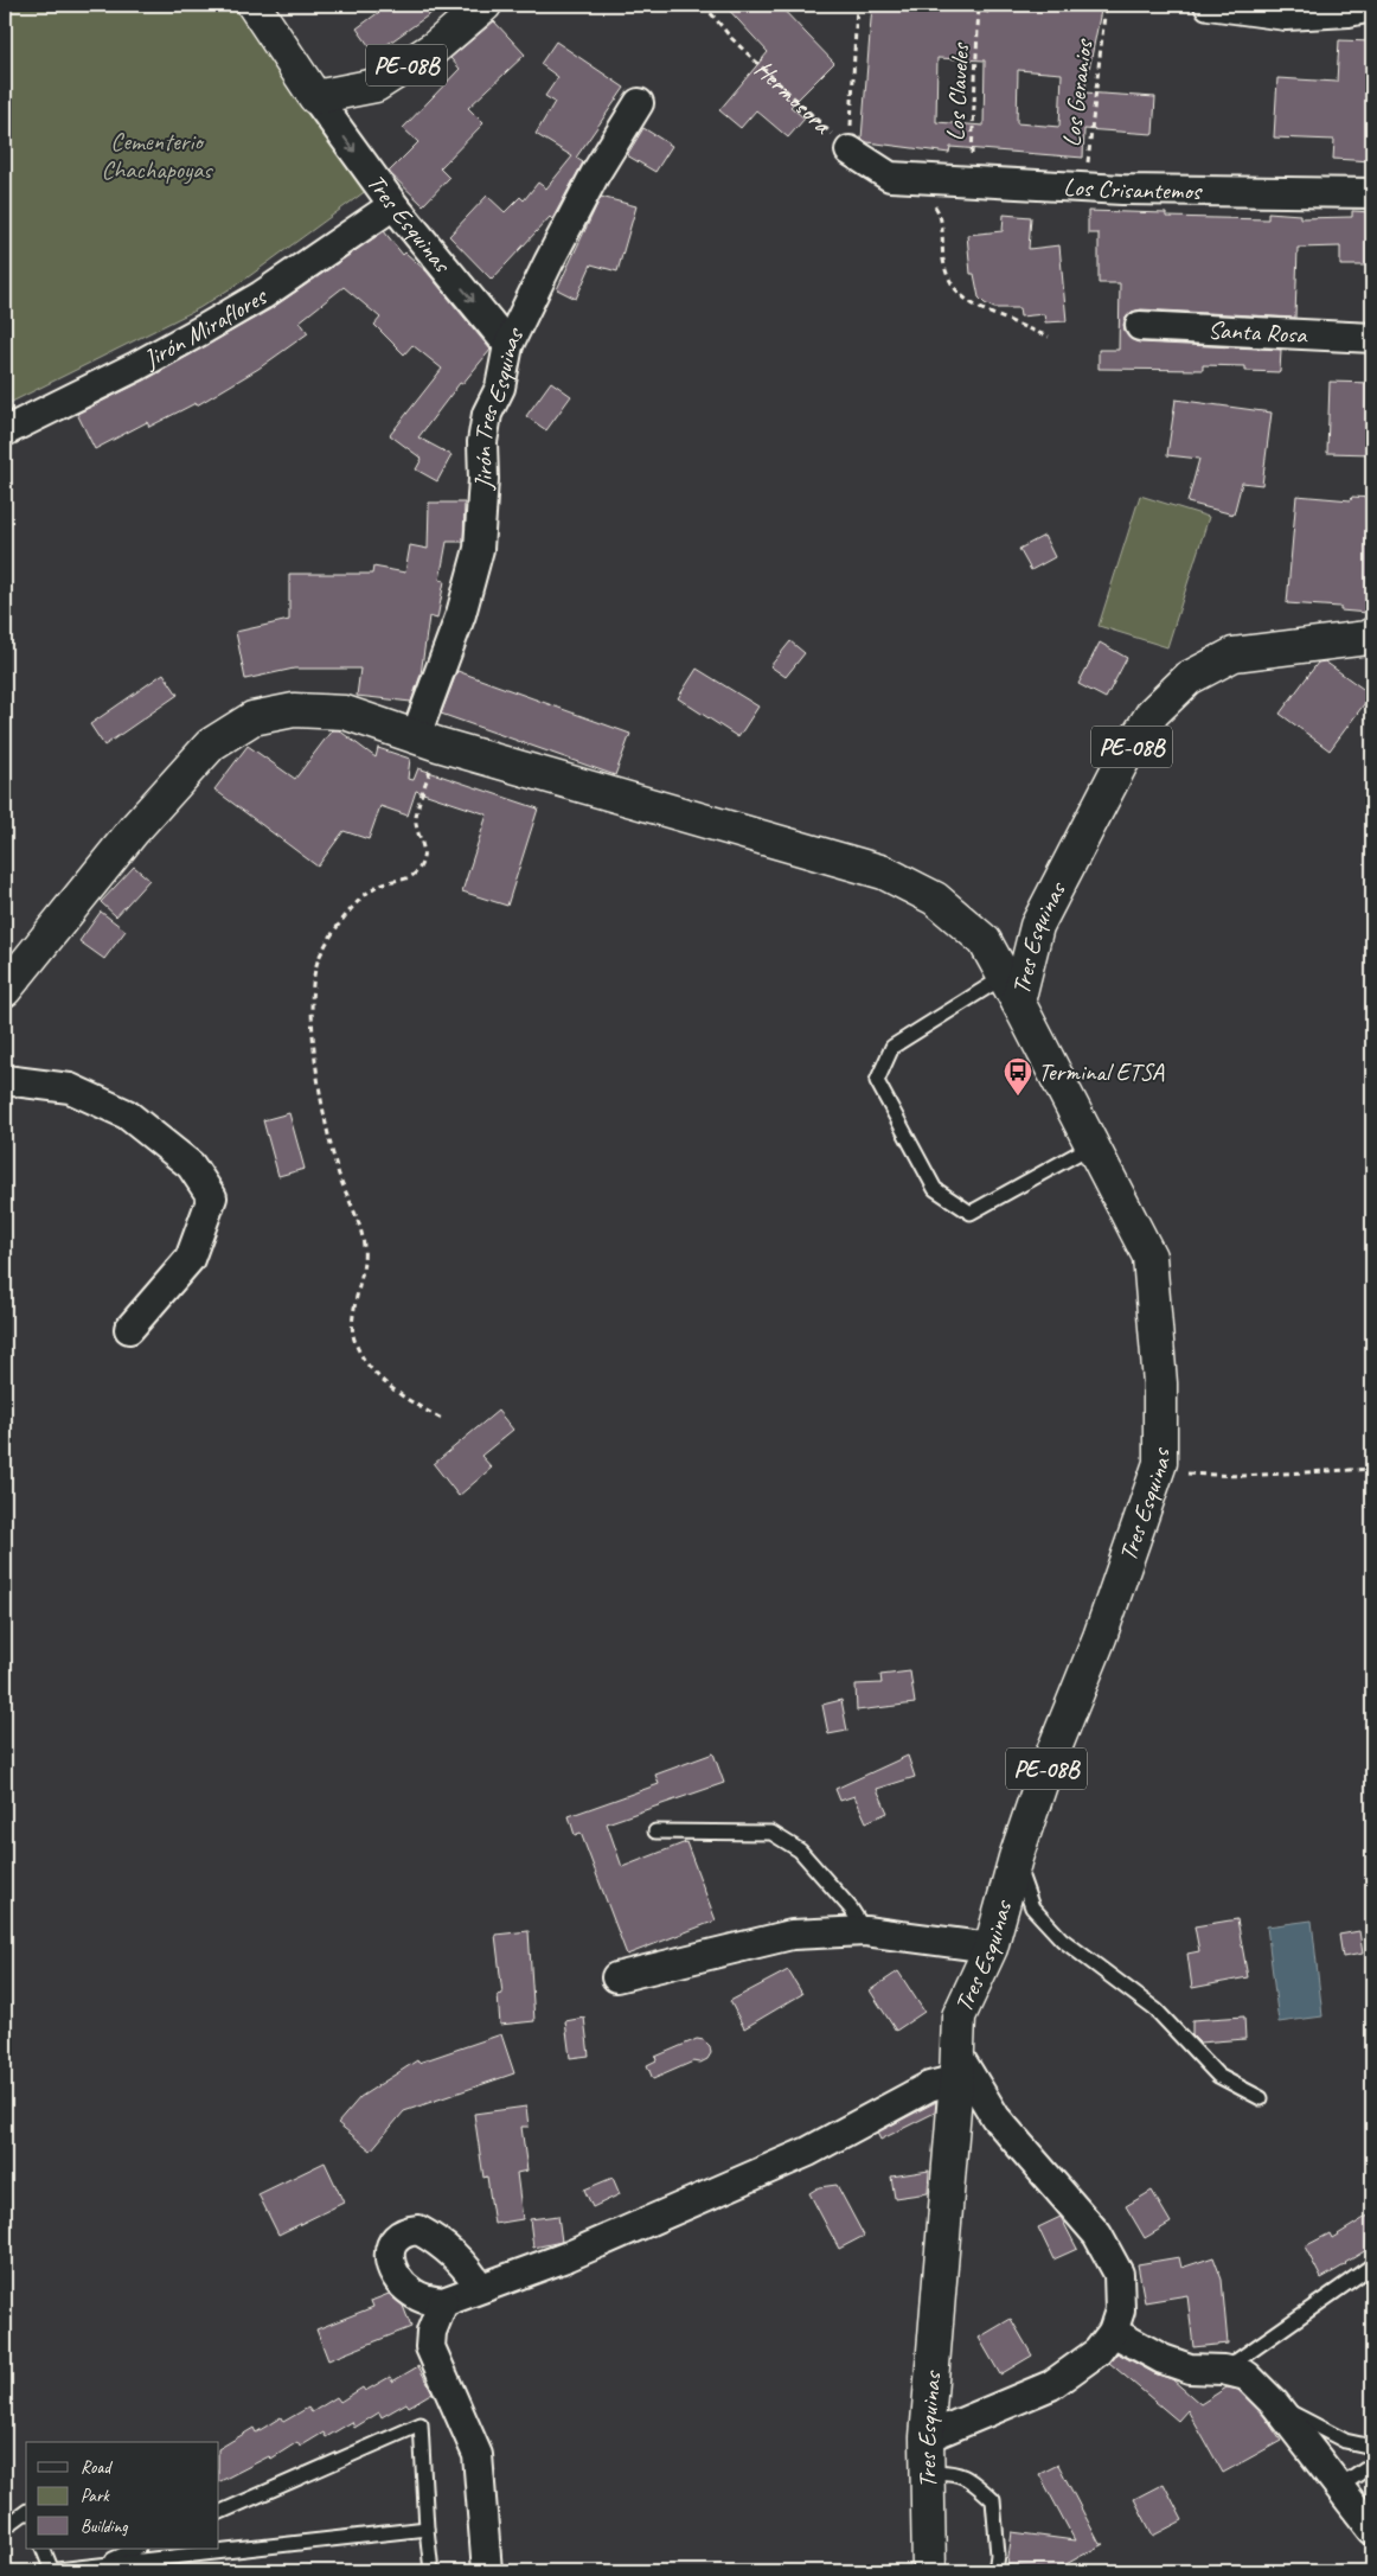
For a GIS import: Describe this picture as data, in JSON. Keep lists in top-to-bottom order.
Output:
{
  "streets": {
    "main road": ["PE-08B", "Tres Esquinas"],
    "street": [
      "Hermosura",
      "Los Crisantemos",
      "Jirón Miraflores",
      "Santa Rosa",
      "Jirón Tres Esquinas"
    ],
    "path": ["Los Claveles", "Los Geranios"]
  },
  "crossings": [
    ["PE-08B", "Tres Esquinas"],
    ["Los Claveles", "Los Crisantemos"],
    ["Los Geranios", "Los Crisantemos"],
    ["Hermosura", "Los Crisantemos"],
    ["Tres Esquinas", "Jirón Miraflores"],
    ["Tres Esquinas", "Jirón Tres Esquinas"]
  ],
  "parks": ["Cementerio Chachapoyas"],
  "places": {
    "bus stop": ["Terminal ETSA"]
  },
  "legend": ["Road", "Park", "Building"]
}
